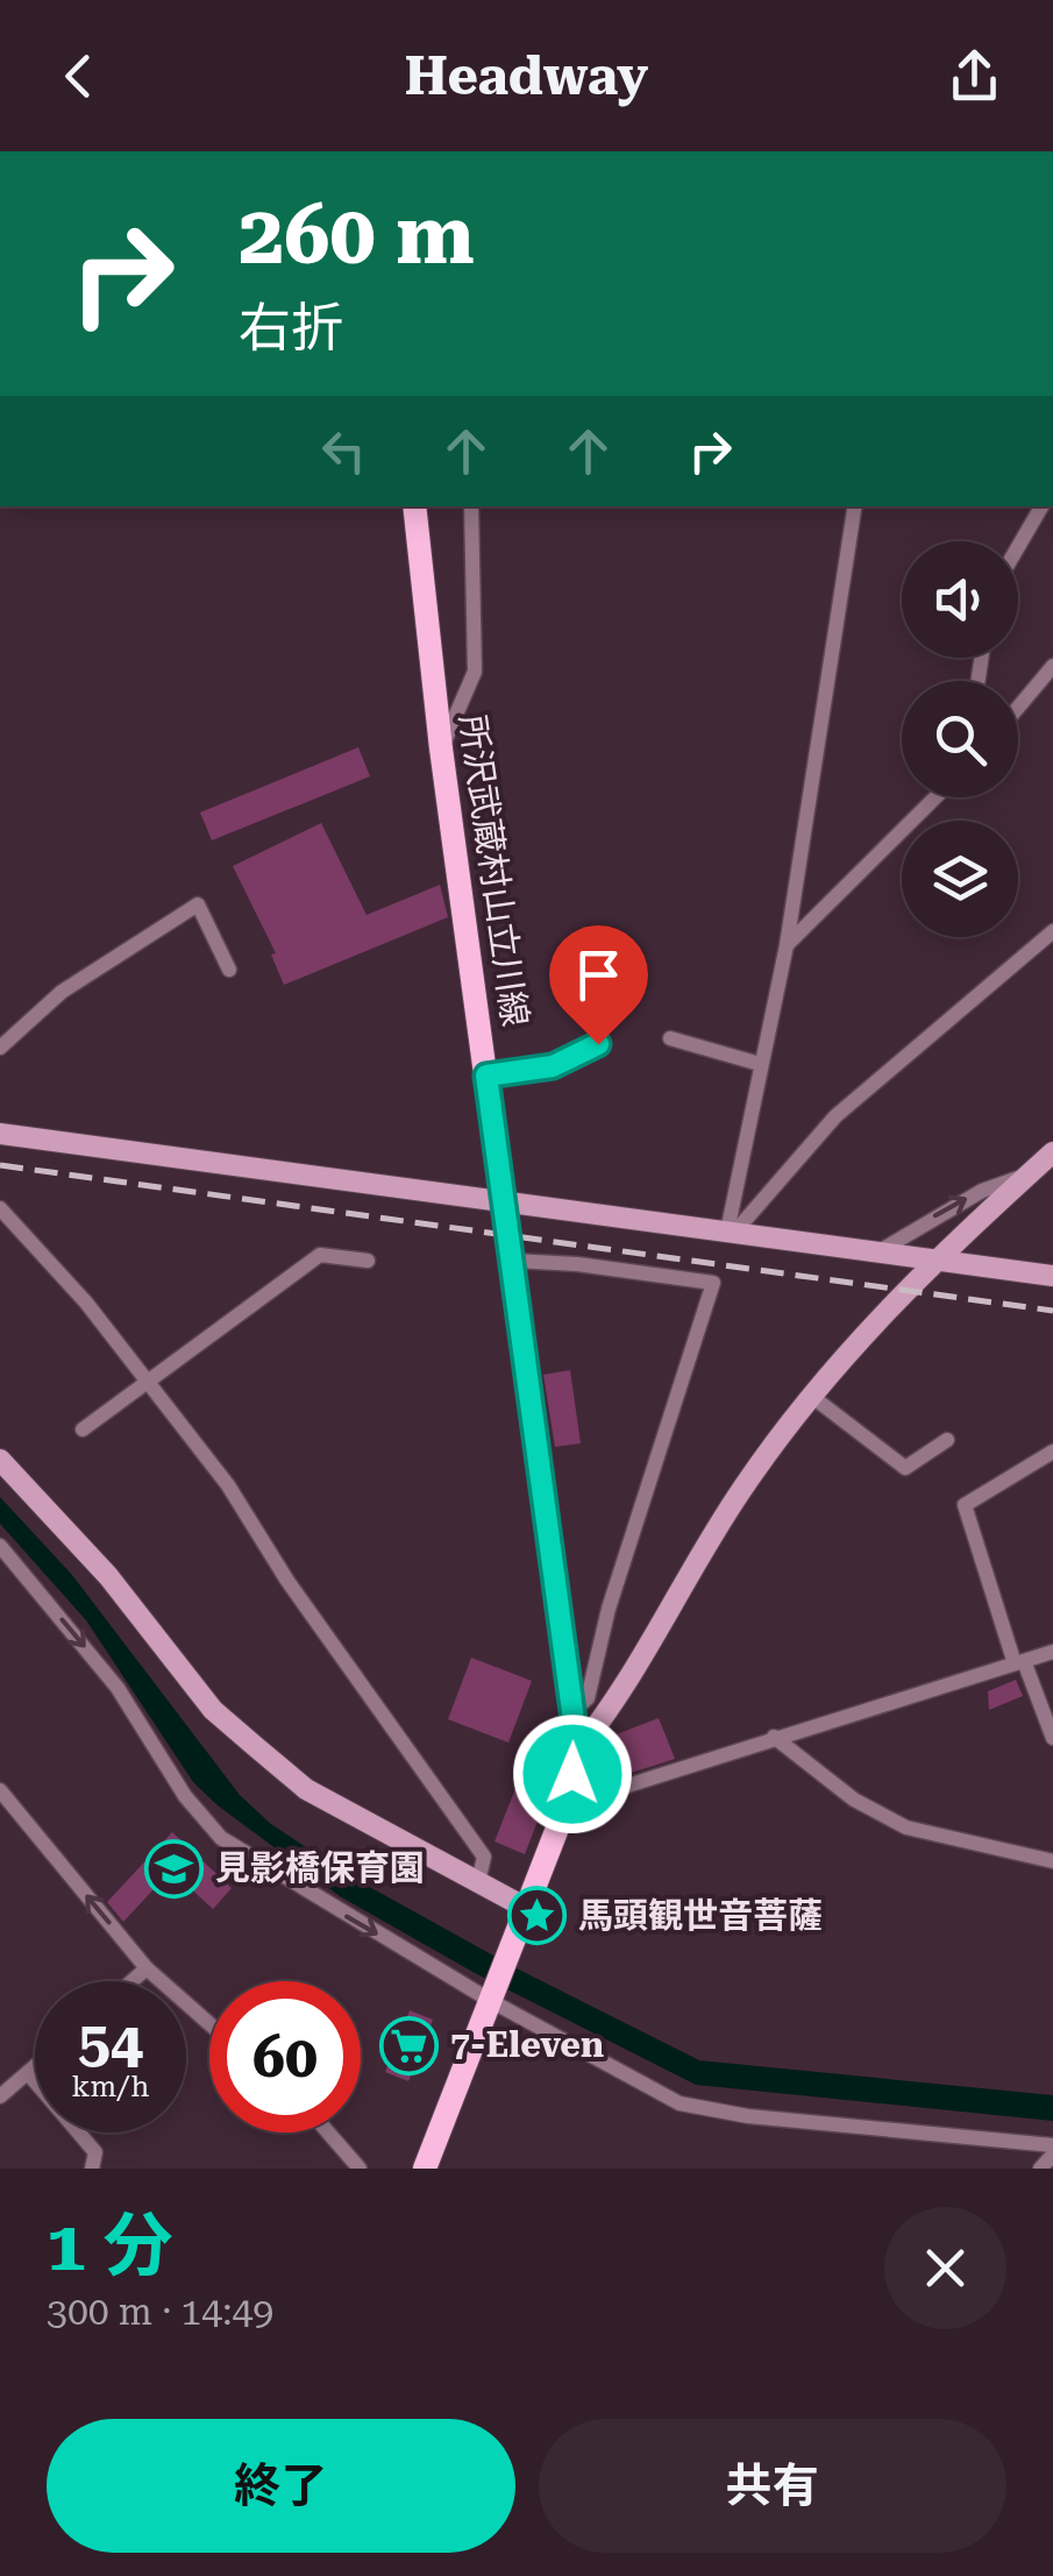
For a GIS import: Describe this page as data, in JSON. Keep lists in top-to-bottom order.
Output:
{
  "streets": {
    "main road": ["所沢武蔵村山立川線"]
  },
  "places": {
    "school or university": ["見影橋保育園"],
    "place": ["馬頭観世音菩薩"],
    "supermarket": ["7-Eleven"]
  },
  "page": {
    "header": "Headway",
    "turn": ["260 m", "右折"],
    "speed": "54 km/h",
    "limit": "60",
    "heading": ["1 分", "300 m · 14:49"],
    "buttons": ["終了", "共有"]
  }
}
